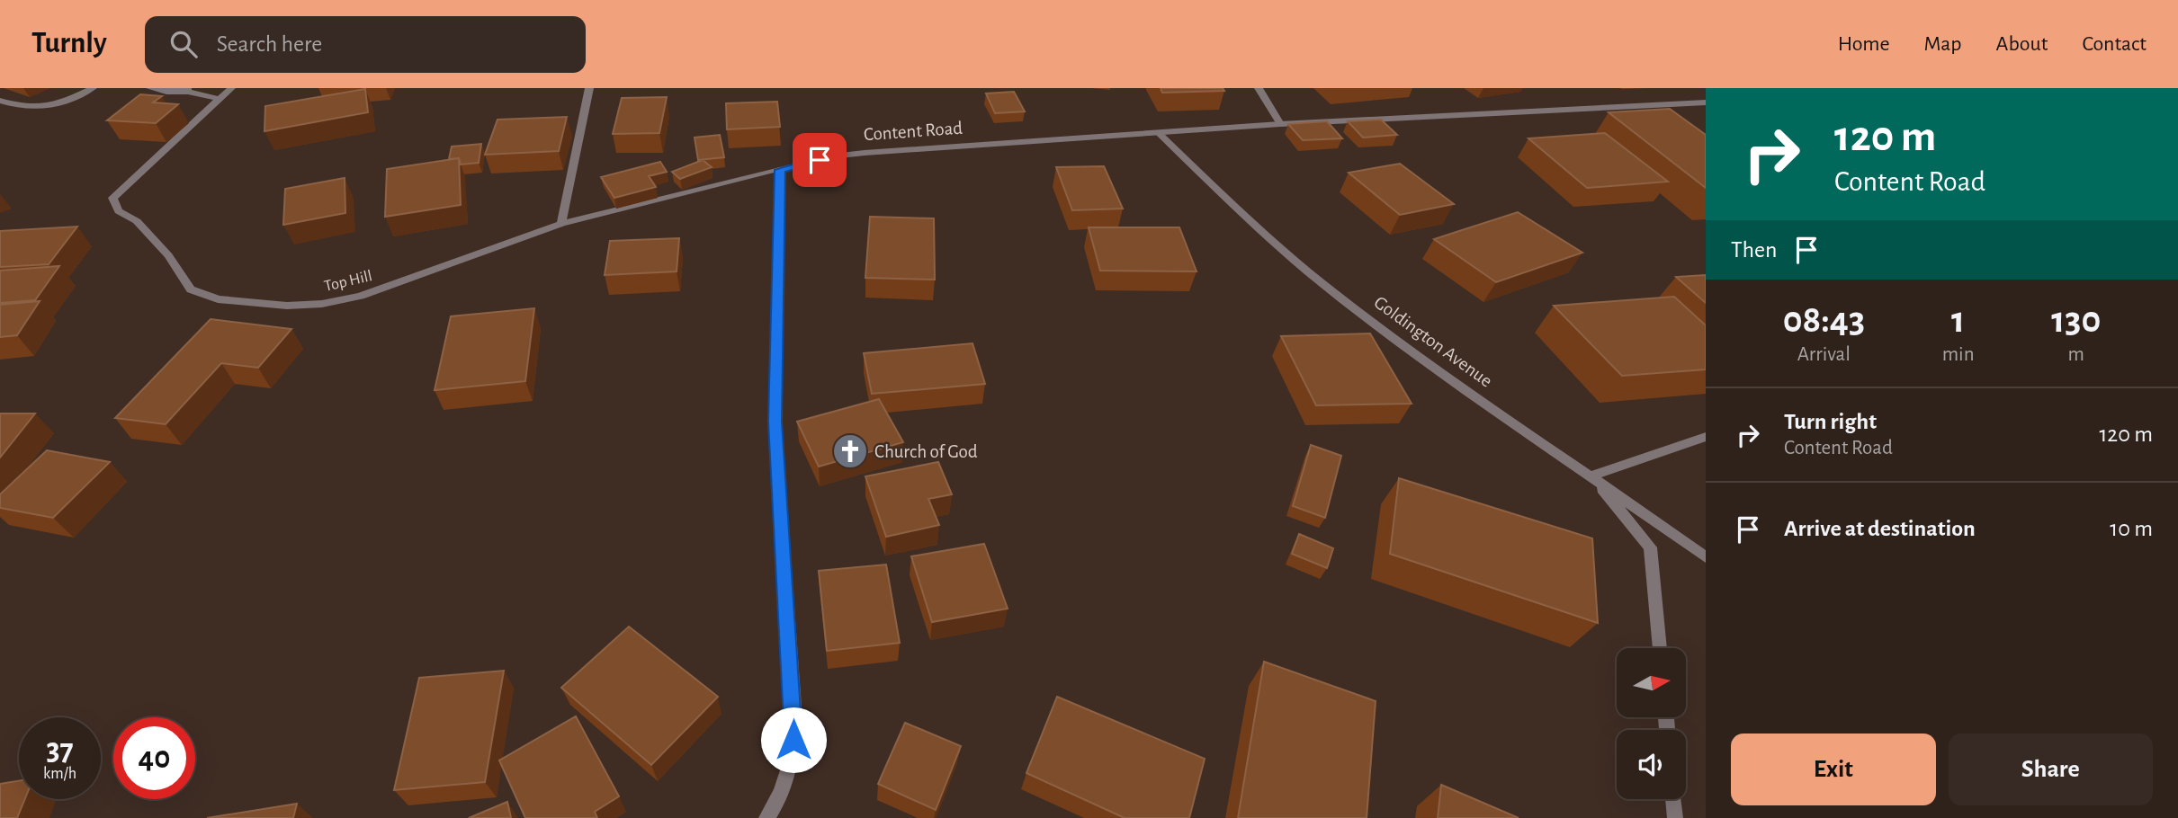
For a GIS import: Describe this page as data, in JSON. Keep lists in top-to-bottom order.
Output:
{
  "streets": {
    "street": ["Content Road", "Top Hill", "Goldington Avenue"]
  },
  "crossings": [
    ["Content Road", "Top Hill"],
    ["Content Road", "Goldington Avenue"]
  ],
  "places": {
    "church": ["Church of God"]
  },
  "north": "right",
  "page": {
    "header": "Turnly",
    "search": "Search here",
    "nav": [
      "Home",
      "Map",
      "About",
      "Contact"
    ],
    "turn": ["120 m", "Content Road"],
    "then": "Then",
    "eta": [
      "08:43",
      "Arrival",
      "1",
      "min",
      "130",
      "m"
    ],
    "list": [
      {
        "name": "Turn right",
        "note": "Content Road",
        "value": "120 m"
      },
      {
        "name": "Arrive at destination",
        "value": "10 m"
      }
    ],
    "speed": "37 km/h",
    "limit": "40",
    "buttons": ["Exit", "Share"]
  }
}
